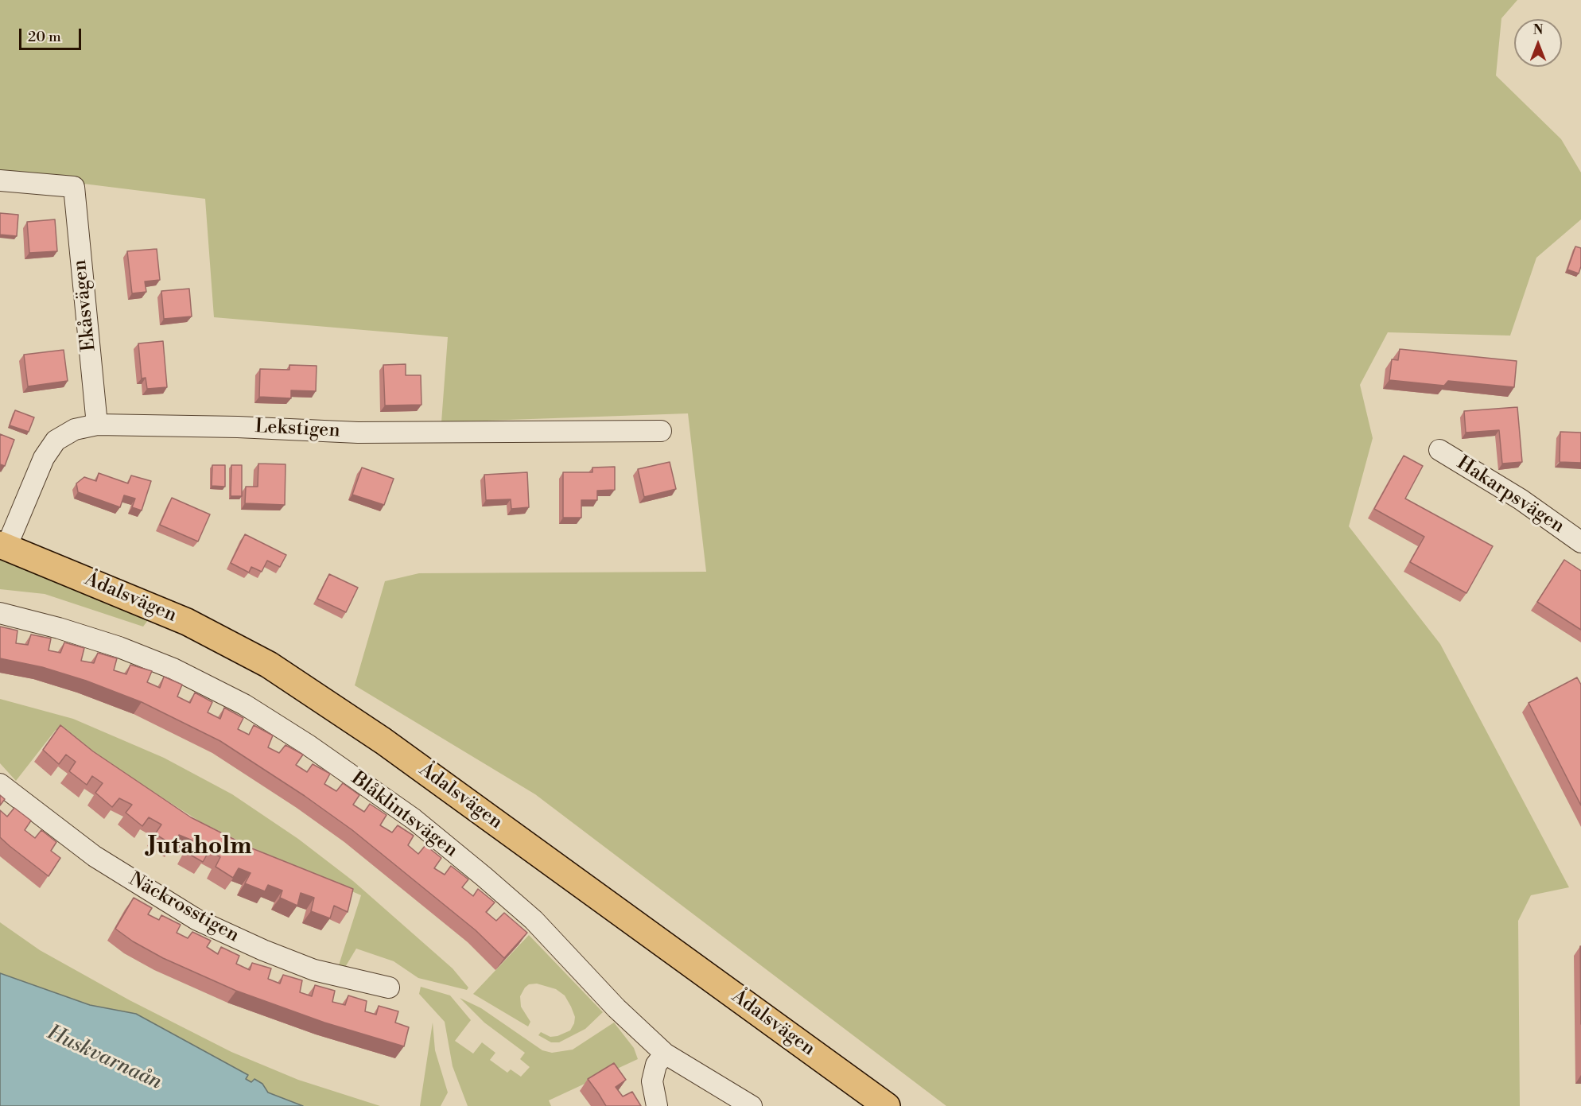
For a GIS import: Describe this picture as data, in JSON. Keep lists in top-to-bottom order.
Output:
{
  "streets": {
    "main road": ["Ådalsvägen"],
    "street": [
      "Ekåsvägen",
      "Lekstigen",
      "Hakarpsvägen",
      "Blåklintsvägen",
      "Näckrosstigen"
    ]
  },
  "crossings": [
    ["Ekåsvägen", "Lekstigen"],
    ["Lekstigen", "Ådalsvägen"]
  ],
  "districts": ["Jutaholm"],
  "water": ["Huskvarnaån"],
  "scale_bar": "20 m",
  "north": "top"
}
